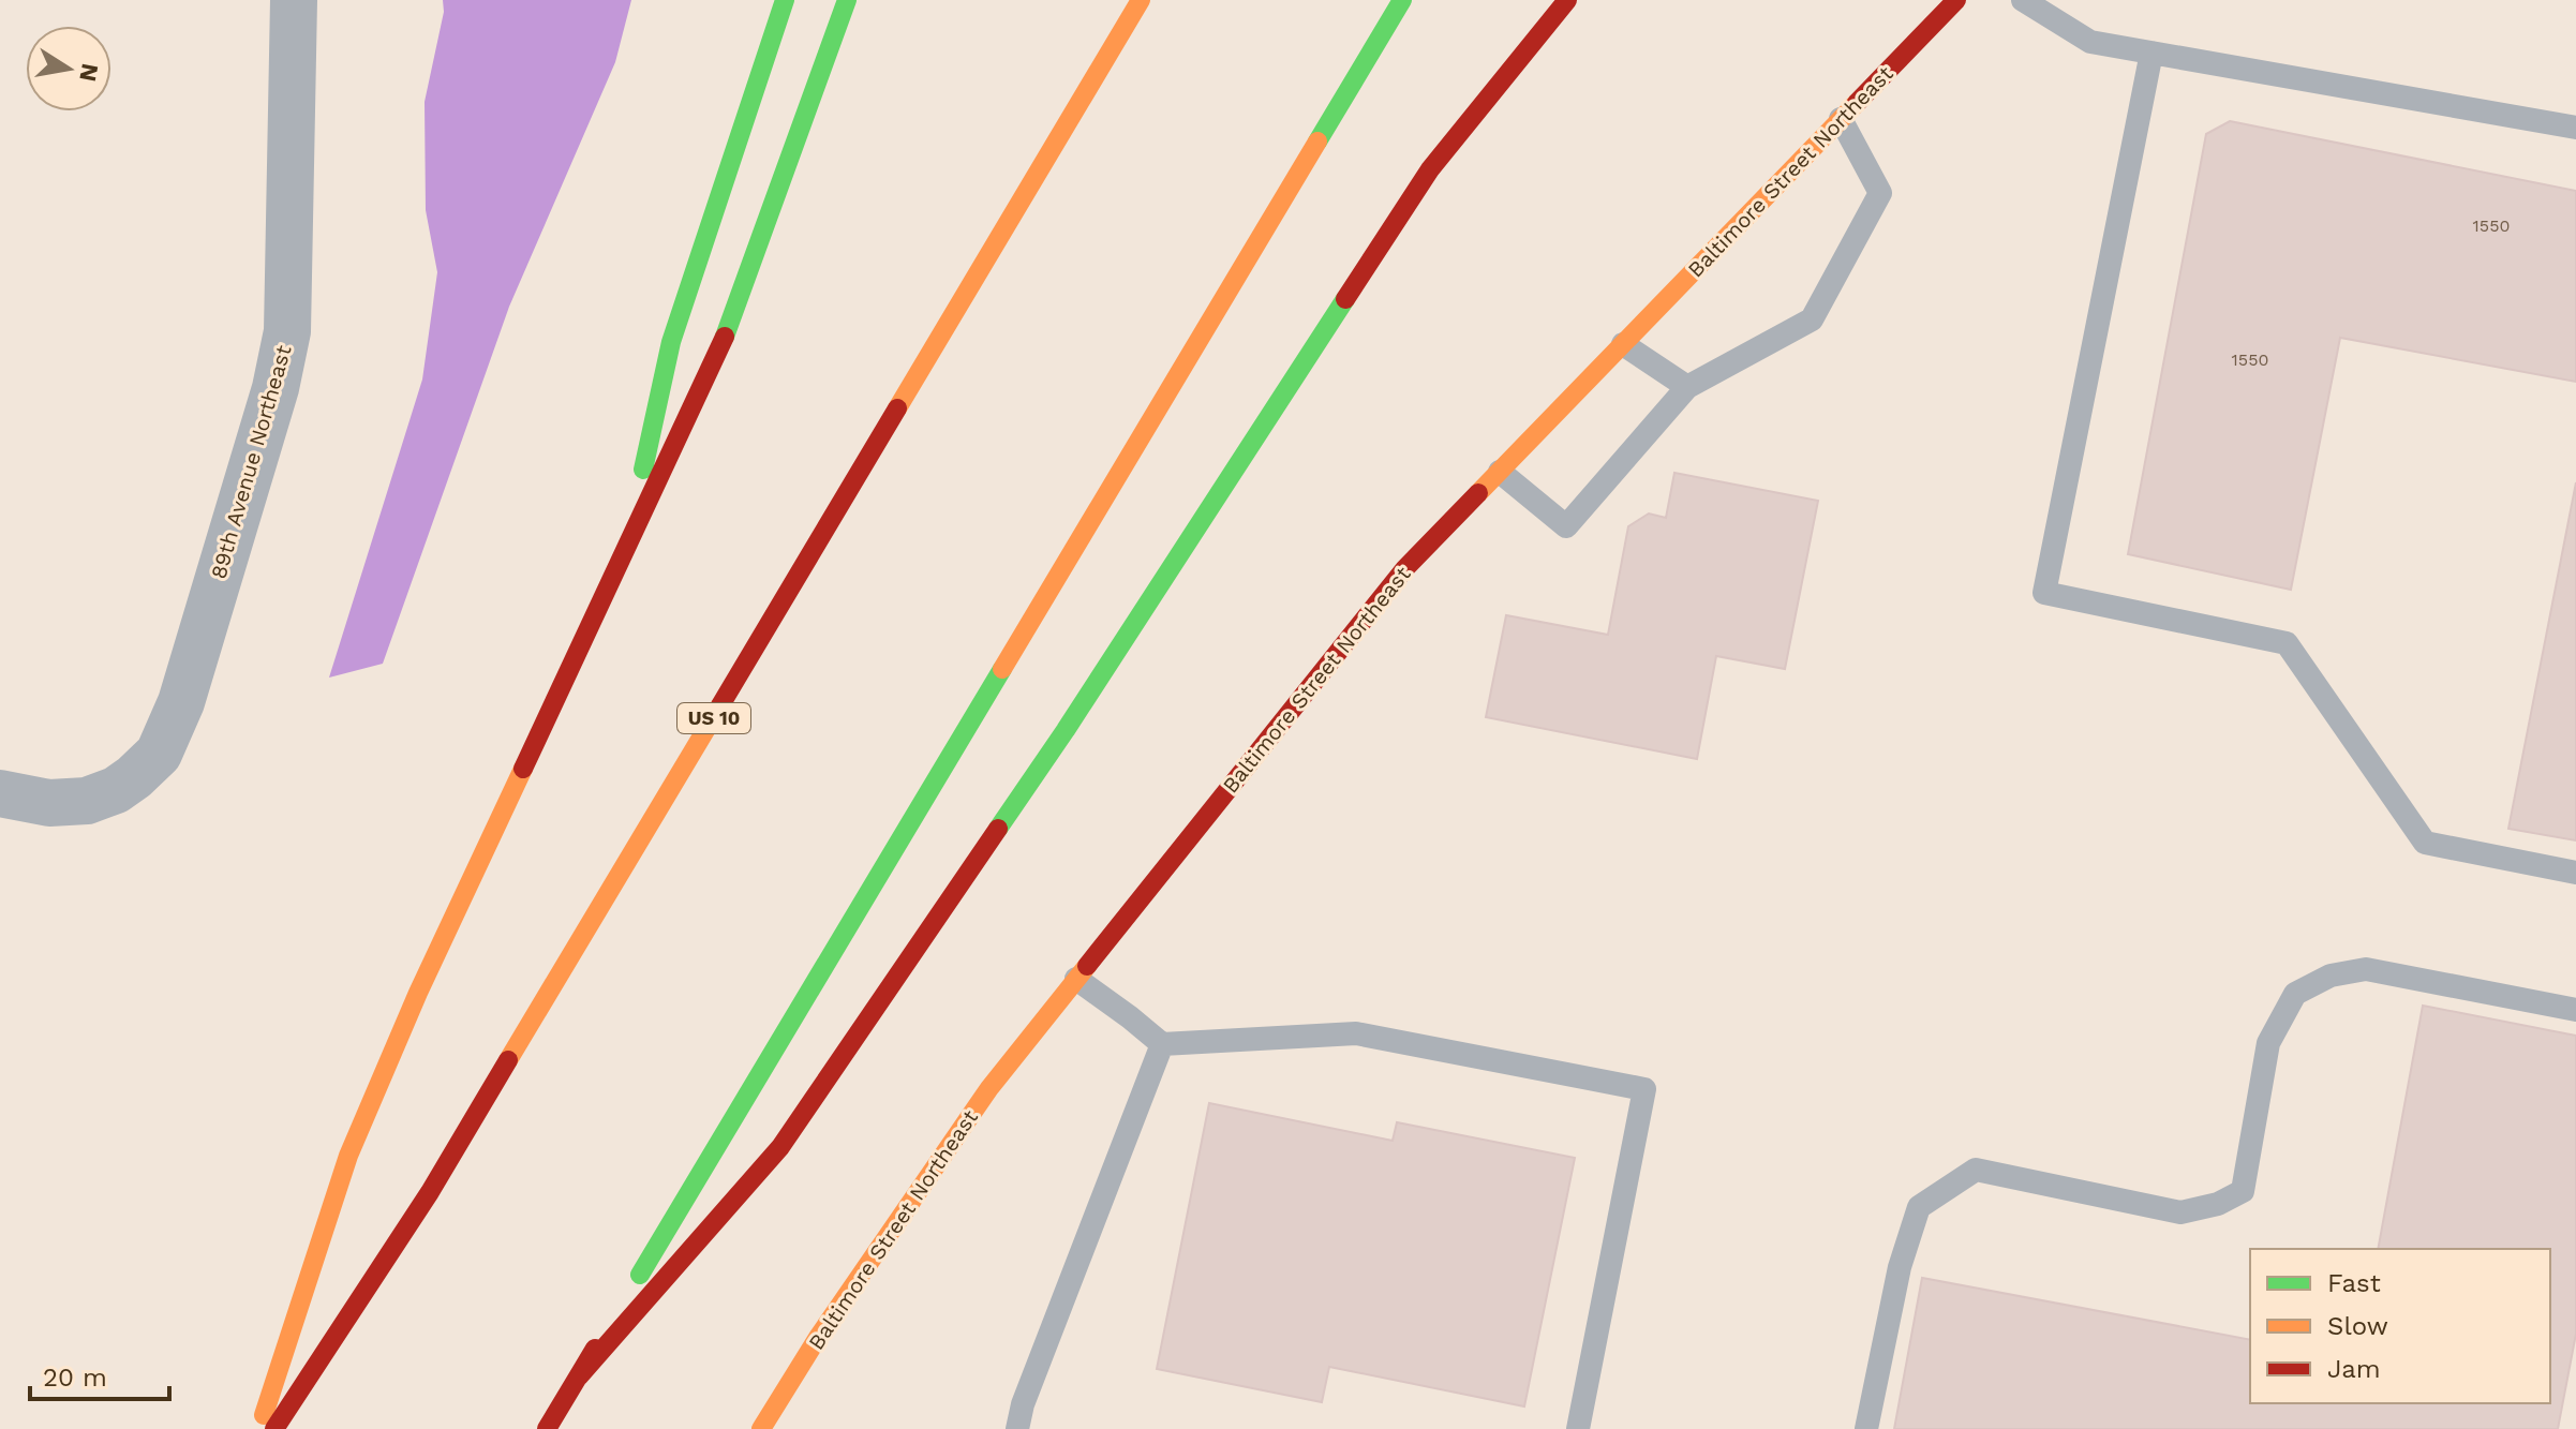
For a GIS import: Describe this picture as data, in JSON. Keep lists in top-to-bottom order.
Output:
{
  "streets": {
    "main road": ["Baltimore Street Northeast", "US 10"],
    "street": ["89th Avenue Northeast"]
  },
  "house_numbers": ["1550", "1550"],
  "legend": ["Fast", "Slow", "Jam"],
  "scale_bar": "20 m",
  "north": "right"
}
